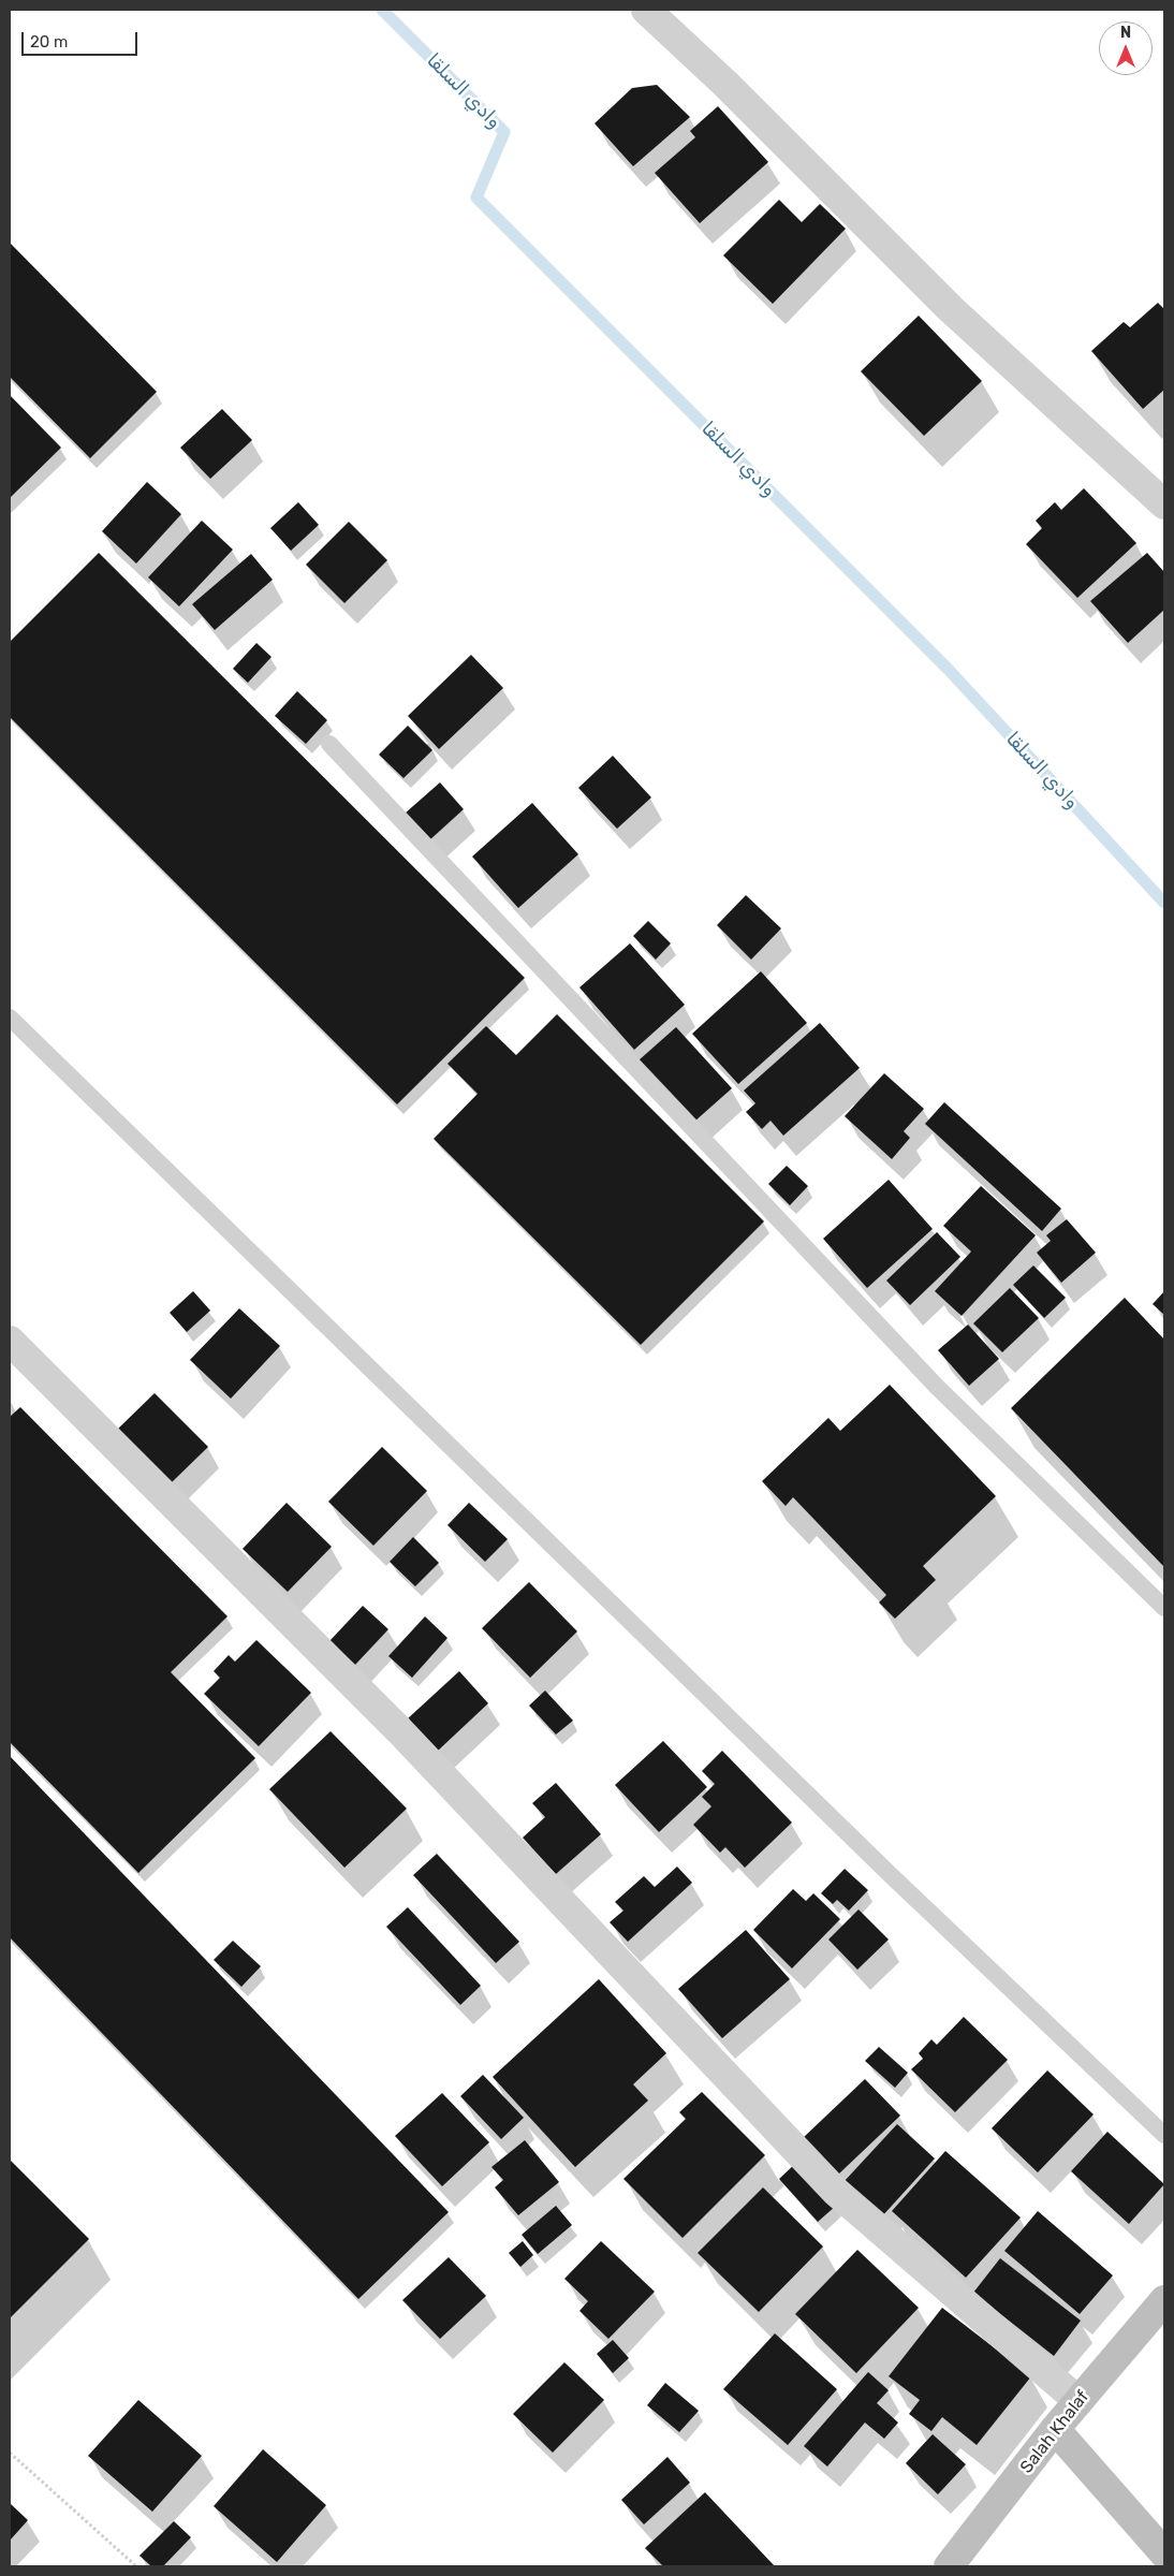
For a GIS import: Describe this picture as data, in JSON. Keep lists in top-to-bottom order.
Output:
{
  "streets": {
    "street": ["Salah Khalaf"]
  },
  "water": ["وادي السلقا"],
  "scale_bar": "20 m",
  "north": "top"
}
